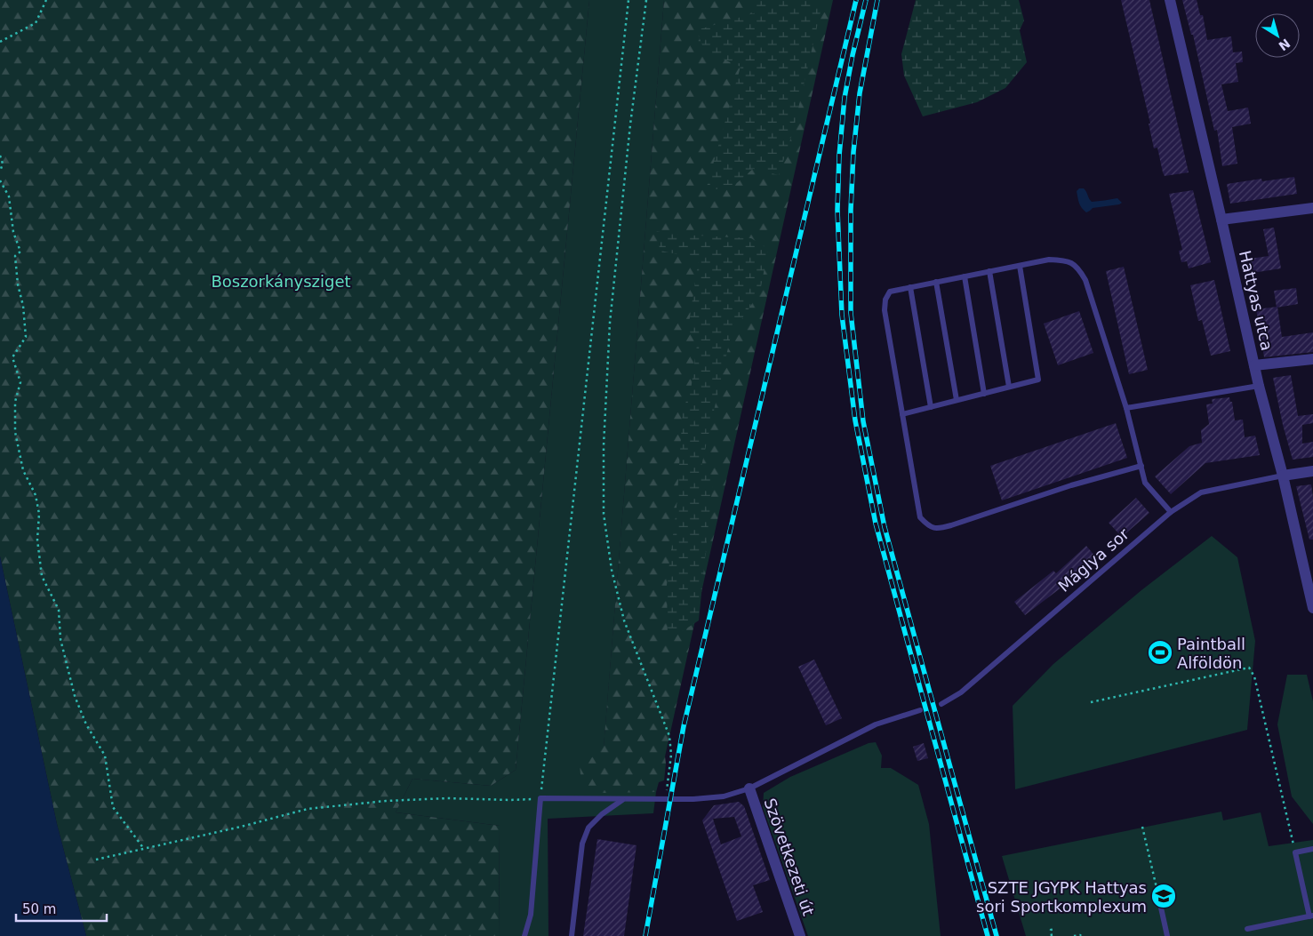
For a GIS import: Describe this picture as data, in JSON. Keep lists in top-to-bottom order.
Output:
{
  "streets": {
    "street": ["Hattyas utca", "Szövetkezeti út"],
    "lane": ["Máglya sor"]
  },
  "crossings": [
    ["Hattyas utca", "Máglya sor"]
  ],
  "parks": ["Boszorkánysziget"],
  "places": {
    "sports": ["Paintball Alföldön"],
    "school or university": ["SZTE JGYPK Hattyas sori Sportkomplexum"]
  },
  "scale_bar": "50 m",
  "north": "bottom right"
}
